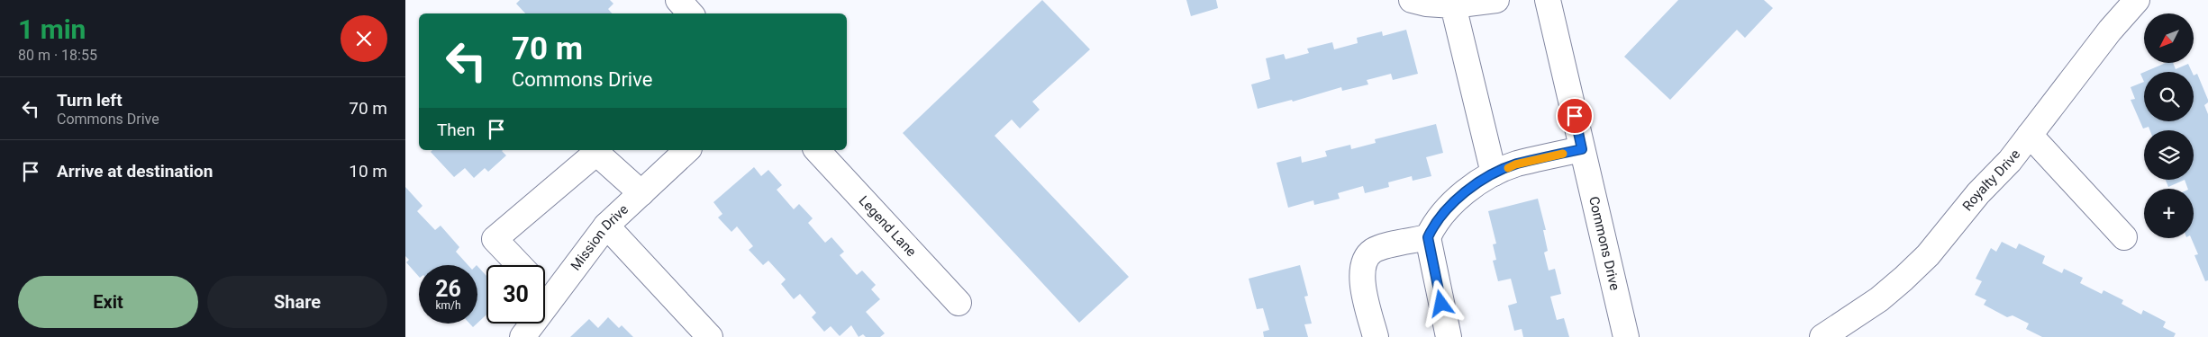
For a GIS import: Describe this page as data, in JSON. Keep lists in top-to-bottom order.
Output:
{
  "streets": {
    "street": [
      "Royalty Drive",
      "Legend Lane",
      "Mission Drive",
      "Commons Drive"
    ]
  },
  "north": "bottom left",
  "page": {
    "heading": ["1 min", "80 m · 18:55"],
    "map_buttons": "+",
    "turn": ["70 m", "Commons Drive"],
    "list": [
      {
        "name": "Turn left",
        "note": "Commons Drive",
        "value": "70 m"
      },
      {
        "name": "Arrive at destination",
        "value": "10 m"
      }
    ],
    "then": "Then",
    "speed": "26 km/h",
    "limit": "30",
    "buttons": ["Exit", "Share"]
  }
}
